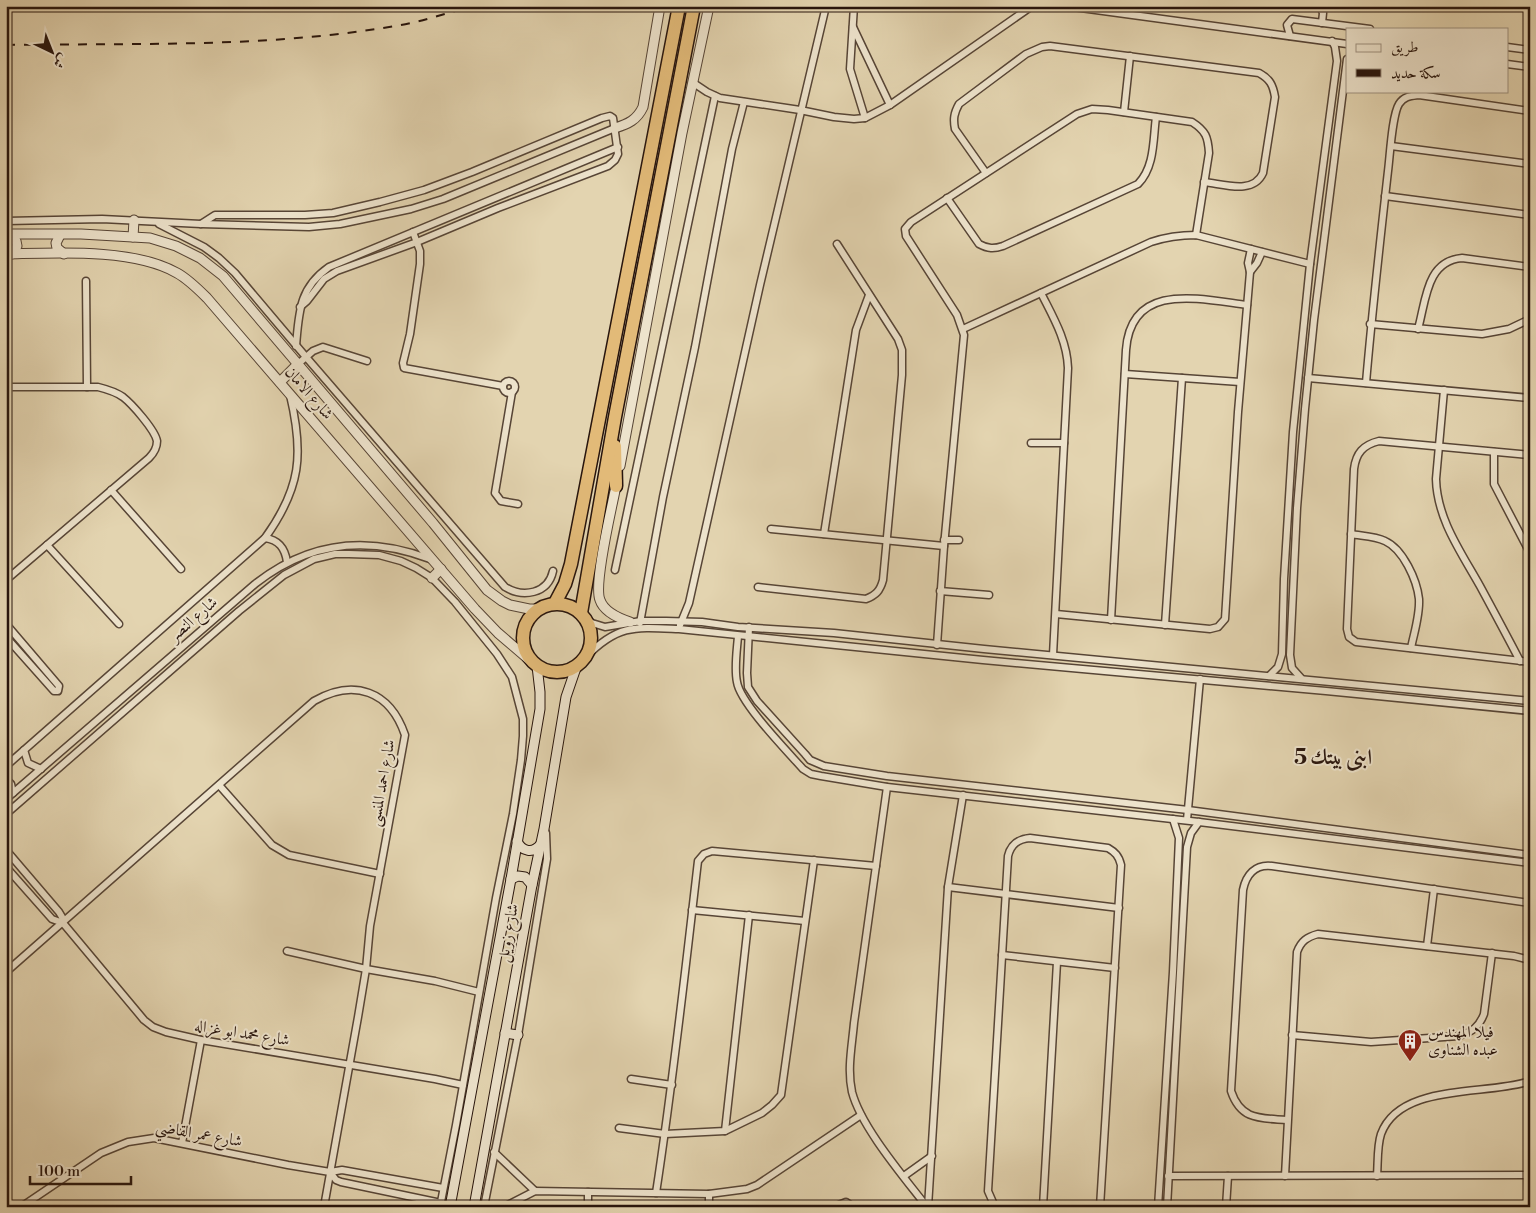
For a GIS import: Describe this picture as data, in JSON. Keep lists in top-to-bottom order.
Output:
{
  "streets": {
    "street": [
      "شارع الامان",
      "شارع النصر",
      "شارع احمد المنسى",
      "شارع زويل",
      "شارع محمد ابو غزاله",
      "شارع عمر القاضي"
    ]
  },
  "crossings": [
    ["شارع الامان", "شارع النصر"],
    ["شارع الامان", "شارع زويل"],
    ["شارع احمد المنسى", "شارع محمد ابو غزاله"],
    ["شارع احمد المنسى", "شارع عمر القاضي"]
  ],
  "districts": ["ابنى بيتك 5"],
  "places": {
    "building": ["فيلا المهندس عبده الشناوى"]
  },
  "legend": ["طريق", "سكة حديد"],
  "scale_bar": "100 m",
  "north": "bottom right"
}
